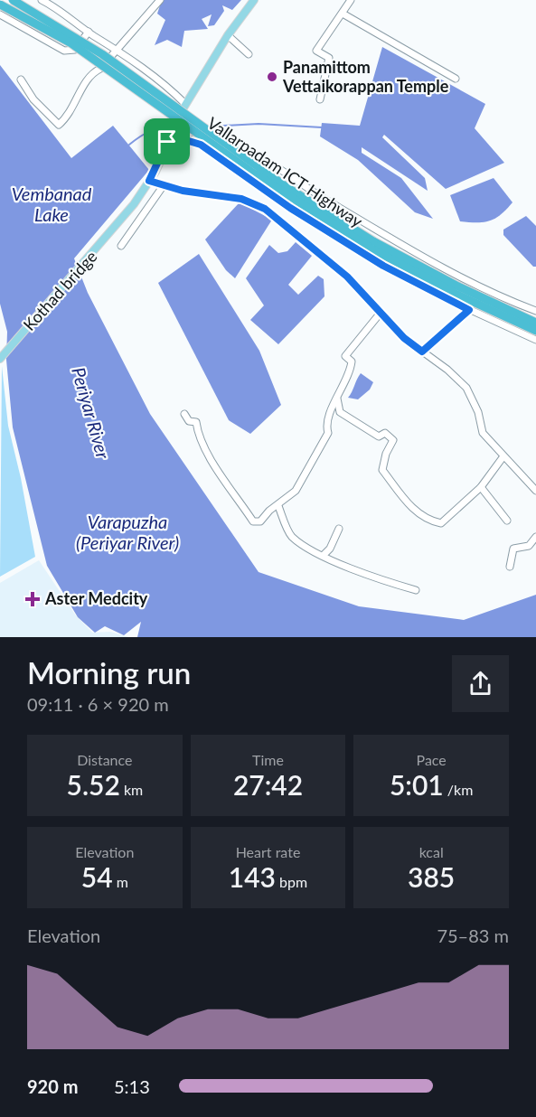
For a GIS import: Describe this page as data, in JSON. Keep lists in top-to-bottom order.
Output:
{
  "streets": {
    "highway": ["Vallarpadam ICT Highway"],
    "main road": ["Kothad bridge"]
  },
  "water": ["Vembanad Lake", "Periyar River", "Varapuzha (Periyar River)"],
  "places": {
    "other": ["Panamittom Vettaikorappan Temple"],
    "health": ["Aster Medcity"]
  },
  "page": {
    "heading": ["Morning run", "09:11 · 6 × 920 m"],
    "stats": [
      ["Distance", "5.52 km"],
      ["Time", "27:42"],
      ["Pace", "5:01 /km"],
      ["Elevation", "54 m"],
      ["Heart rate", "143 bpm"],
      ["kcal", "385"]
    ],
    "chart": ["Elevation", "75–83 m"],
    "list": [
      {
        "name": "920 m",
        "note": "5:13"
      }
    ]
  }
}
